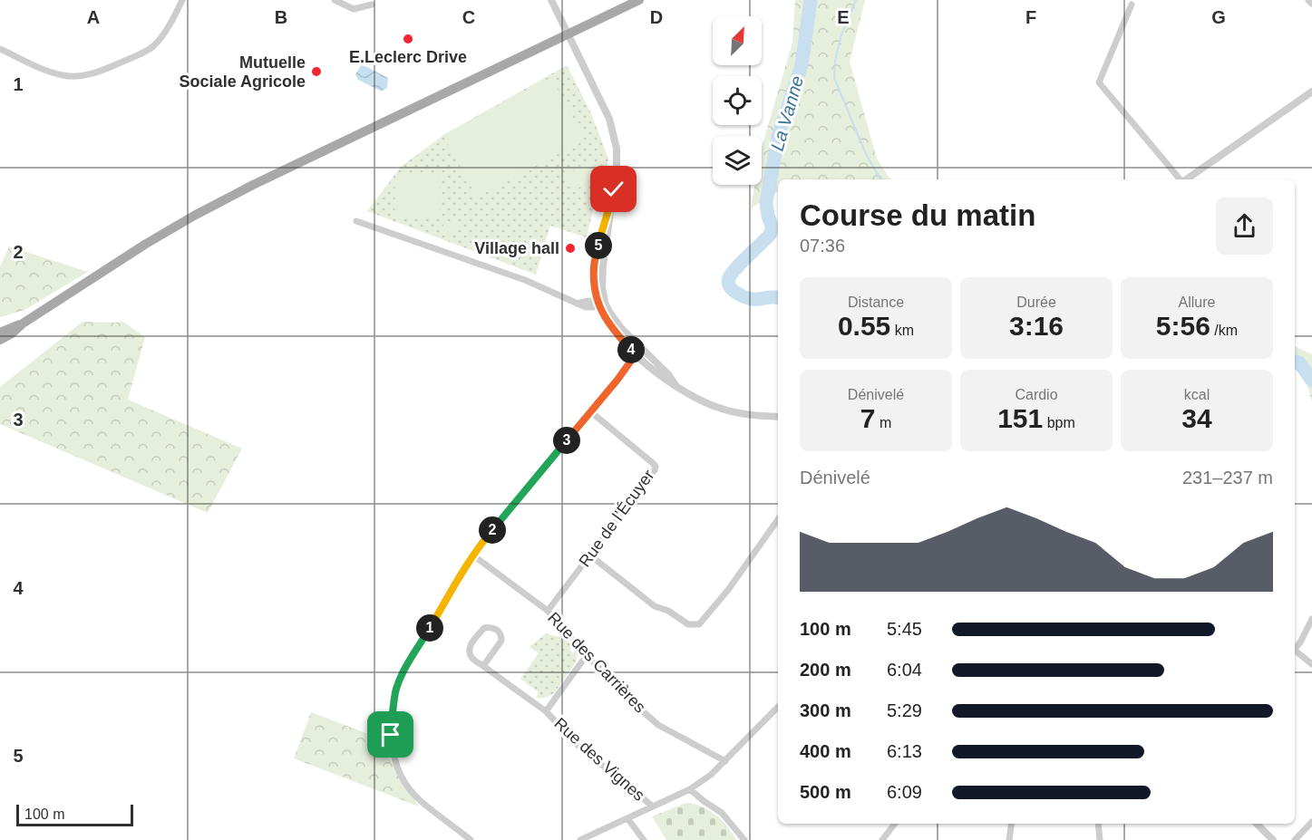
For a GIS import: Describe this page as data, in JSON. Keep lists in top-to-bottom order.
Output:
{
  "streets": {
    "street": ["Rue de l’Écuyer", "Rue des Carrières", "Rue des Vignes"]
  },
  "crossings": [
    ["Rue de l’Écuyer", "Rue des Carrières"],
    ["Rue des Carrières", "Rue des Vignes"]
  ],
  "water": ["La Vanne"],
  "places": ["E.Leclerc Drive", "Mutuelle Sociale Agricole", "Village hall"],
  "scale_bar": "100 m",
  "north": "top right",
  "page": {
    "heading": ["Course du matin", "07:36"],
    "pins": [
      "5",
      "4",
      "3",
      "2",
      "1"
    ],
    "stats": [
      ["Distance", "0.55 km"],
      ["Durée", "3:16"],
      ["Allure", "5:56 /km"],
      ["Dénivelé", "7 m"],
      ["Cardio", "151 bpm"],
      ["kcal", "34"]
    ],
    "chart": ["Dénivelé", "231–237 m"],
    "list": [
      {
        "name": "100 m",
        "note": "5:45"
      },
      {
        "name": "200 m",
        "note": "6:04"
      },
      {
        "name": "300 m",
        "note": "5:29"
      },
      {
        "name": "400 m",
        "note": "6:13"
      },
      {
        "name": "500 m",
        "note": "6:09"
      }
    ],
    "scale": "100 m"
  },
  "grid": {
    "columns": [
      "A",
      "B",
      "C",
      "D",
      "E",
      "F",
      "G"
    ],
    "rows": [
      "1",
      "2",
      "3",
      "4",
      "5"
    ]
  }
}
